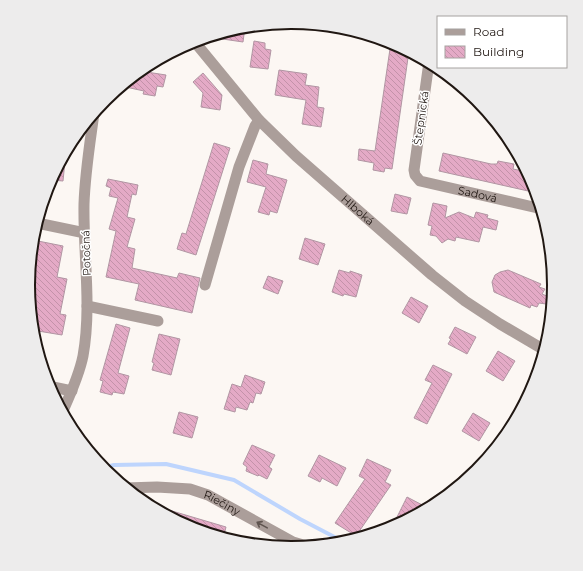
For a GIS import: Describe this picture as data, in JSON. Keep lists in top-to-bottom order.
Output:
{
  "streets": {
    "street": [
      "Štepnická",
      "Sadová",
      "Hlboká",
      "Potočná",
      "Riečiny"
    ]
  },
  "crossings": [
    ["Štepnická", "Sadová"]
  ],
  "one_way": ["Riečiny"],
  "legend": ["Road", "Building"]
}
